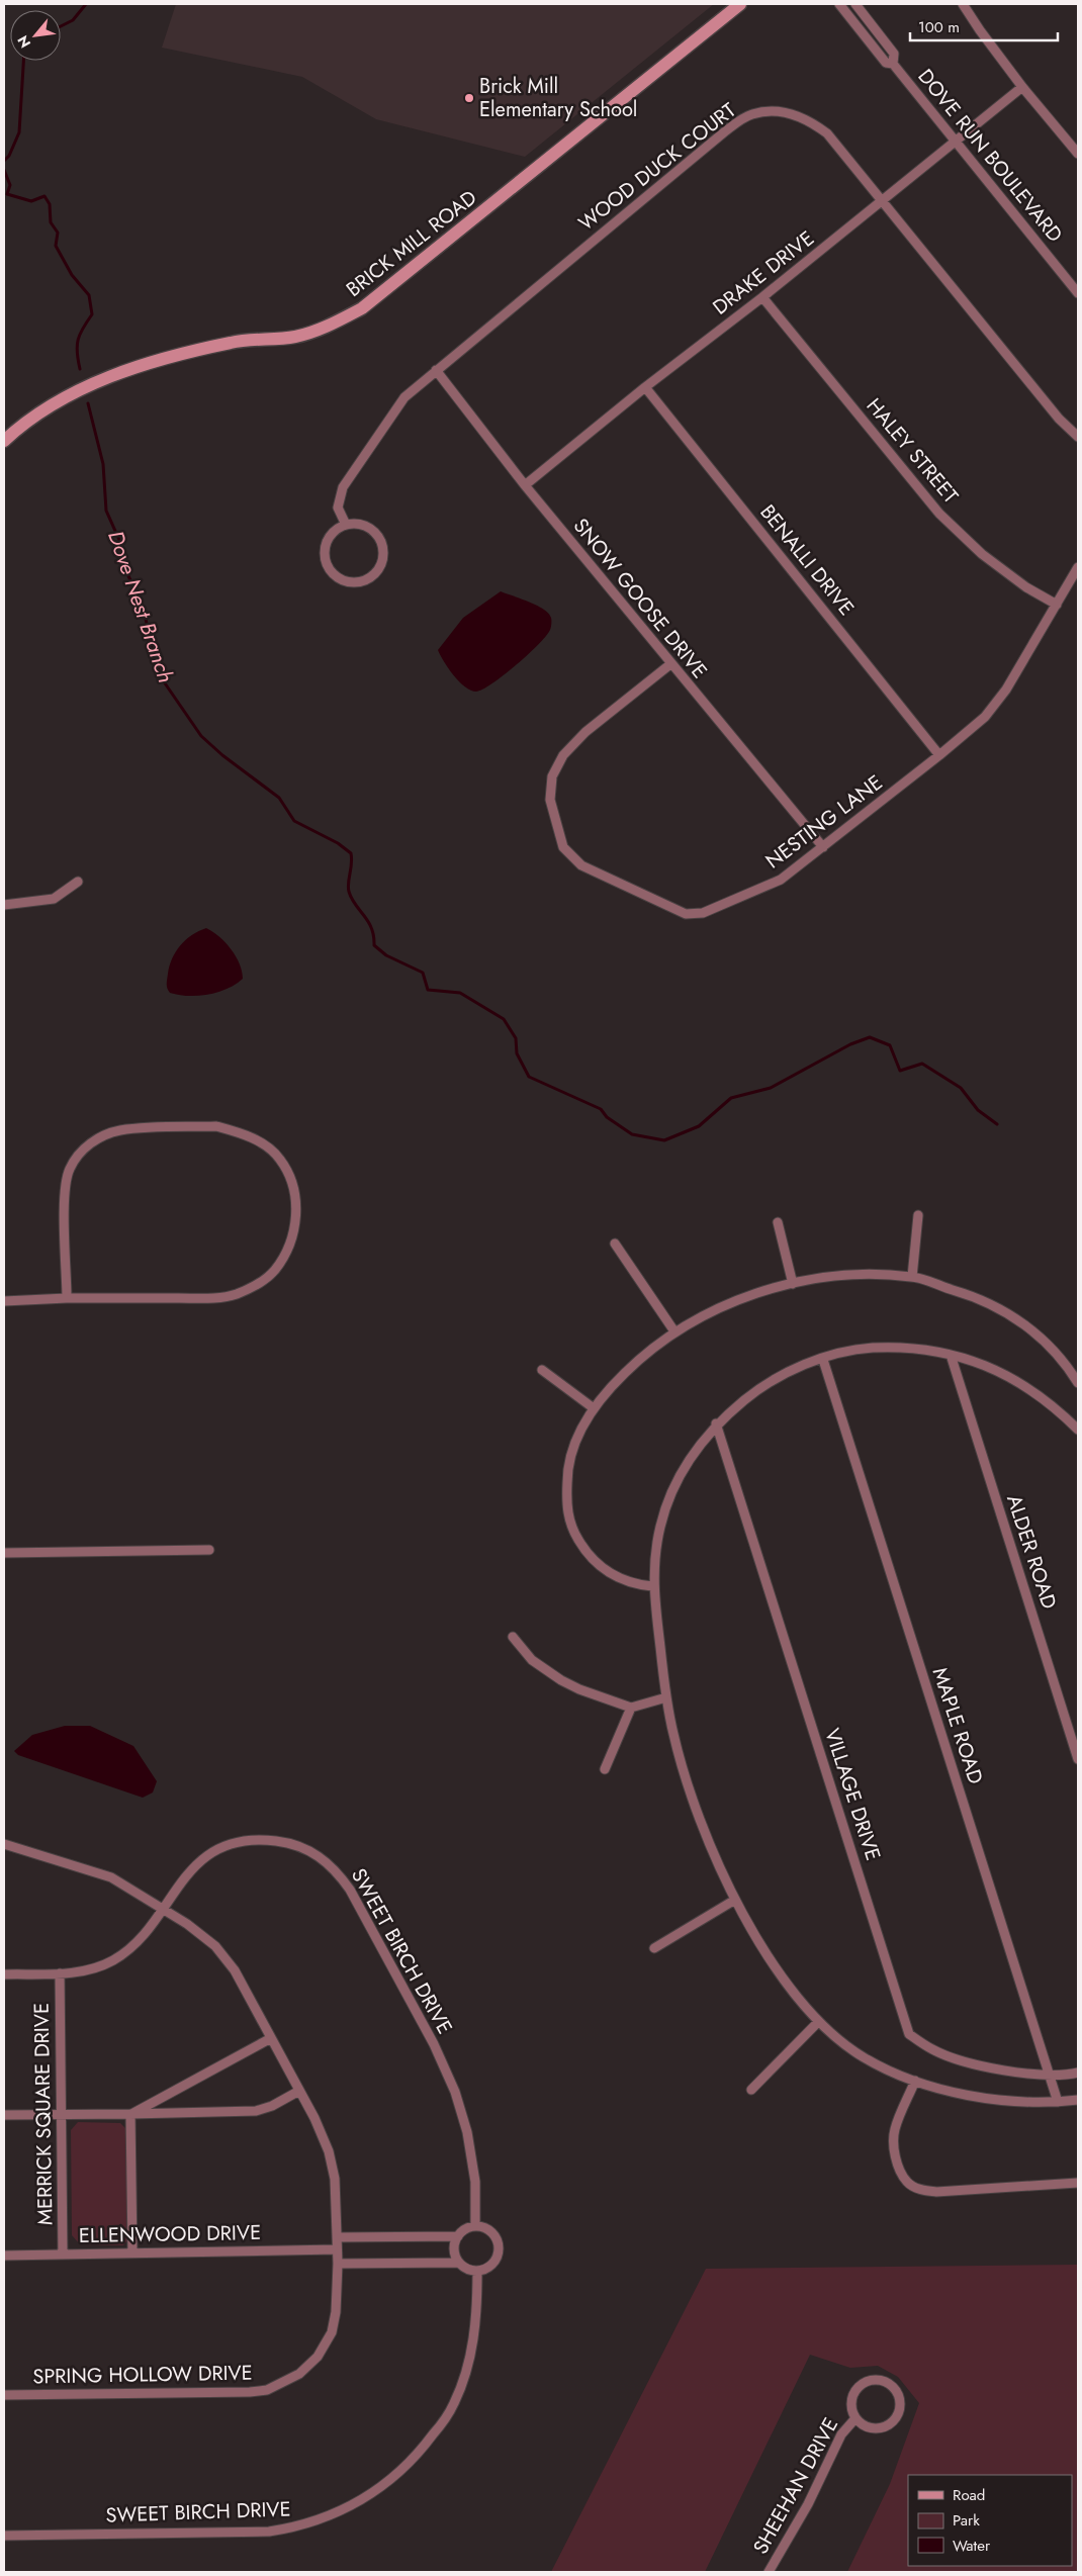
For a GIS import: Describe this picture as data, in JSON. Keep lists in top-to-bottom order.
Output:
{
  "streets": {
    "street": [
      "DOVE RUN BOULEVARD",
      "WOOD DUCK COURT",
      "BRICK MILL ROAD",
      "DRAKE DRIVE",
      "HALEY STREET",
      "BENALLI DRIVE",
      "SNOW GOOSE DRIVE",
      "NESTING LANE",
      "ALDER ROAD",
      "MAPLE ROAD",
      "VILLAGE DRIVE",
      "SWEET BIRCH DRIVE",
      "MERRICK SQUARE DRIVE",
      "ELLENWOOD DRIVE",
      "SPRING HOLLOW DRIVE",
      "SHEEHAN DRIVE"
    ]
  },
  "crossings": [
    ["DOVE RUN BOULEVARD", "DRAKE DRIVE"],
    ["WOOD DUCK COURT", "DRAKE DRIVE"],
    ["WOOD DUCK COURT", "SNOW GOOSE DRIVE"],
    ["DRAKE DRIVE", "HALEY STREET"],
    ["DRAKE DRIVE", "BENALLI DRIVE"],
    ["DRAKE DRIVE", "SNOW GOOSE DRIVE"],
    ["HALEY STREET", "NESTING LANE"],
    ["BENALLI DRIVE", "NESTING LANE"],
    ["SNOW GOOSE DRIVE", "NESTING LANE"],
    ["MAPLE ROAD", "VILLAGE DRIVE"],
    ["SWEET BIRCH DRIVE", "MERRICK SQUARE DRIVE"],
    ["SWEET BIRCH DRIVE", "SPRING HOLLOW DRIVE"],
    ["MERRICK SQUARE DRIVE", "ELLENWOOD DRIVE"],
    ["ELLENWOOD DRIVE", "SPRING HOLLOW DRIVE"]
  ],
  "water": ["Dove Nest Branch"],
  "places": ["Brick Mill Elementary School"],
  "legend": ["Road", "Park", "Water"],
  "scale_bar": "100 m",
  "north": "bottom left"
}
